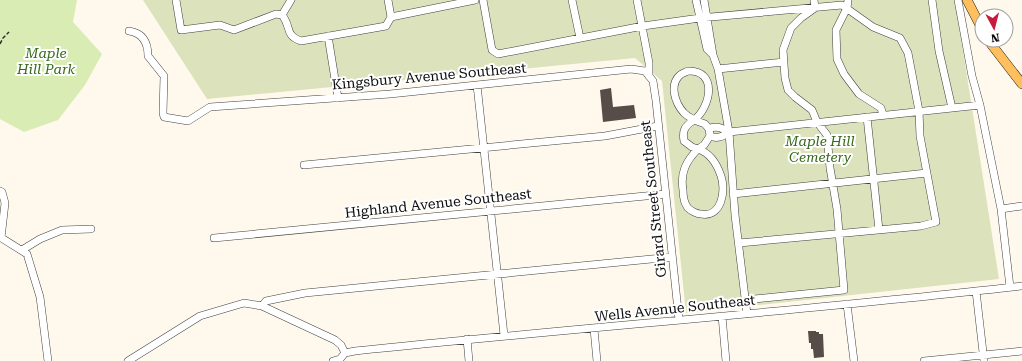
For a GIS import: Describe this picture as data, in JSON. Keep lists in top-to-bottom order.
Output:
{
  "streets": {
    "street": [
      "Kingsbury Avenue Southeast",
      "Girard Street Southeast",
      "Highland Avenue Southeast",
      "Wells Avenue Southeast"
    ]
  },
  "crossings": [
    ["Kingsbury Avenue Southeast", "Girard Street Southeast"],
    ["Girard Street Southeast", "Highland Avenue Southeast"],
    ["Girard Street Southeast", "Wells Avenue Southeast"]
  ],
  "parks": ["Maple Hill Park", "Maple Hill Cemetery"],
  "north": "bottom"
}
